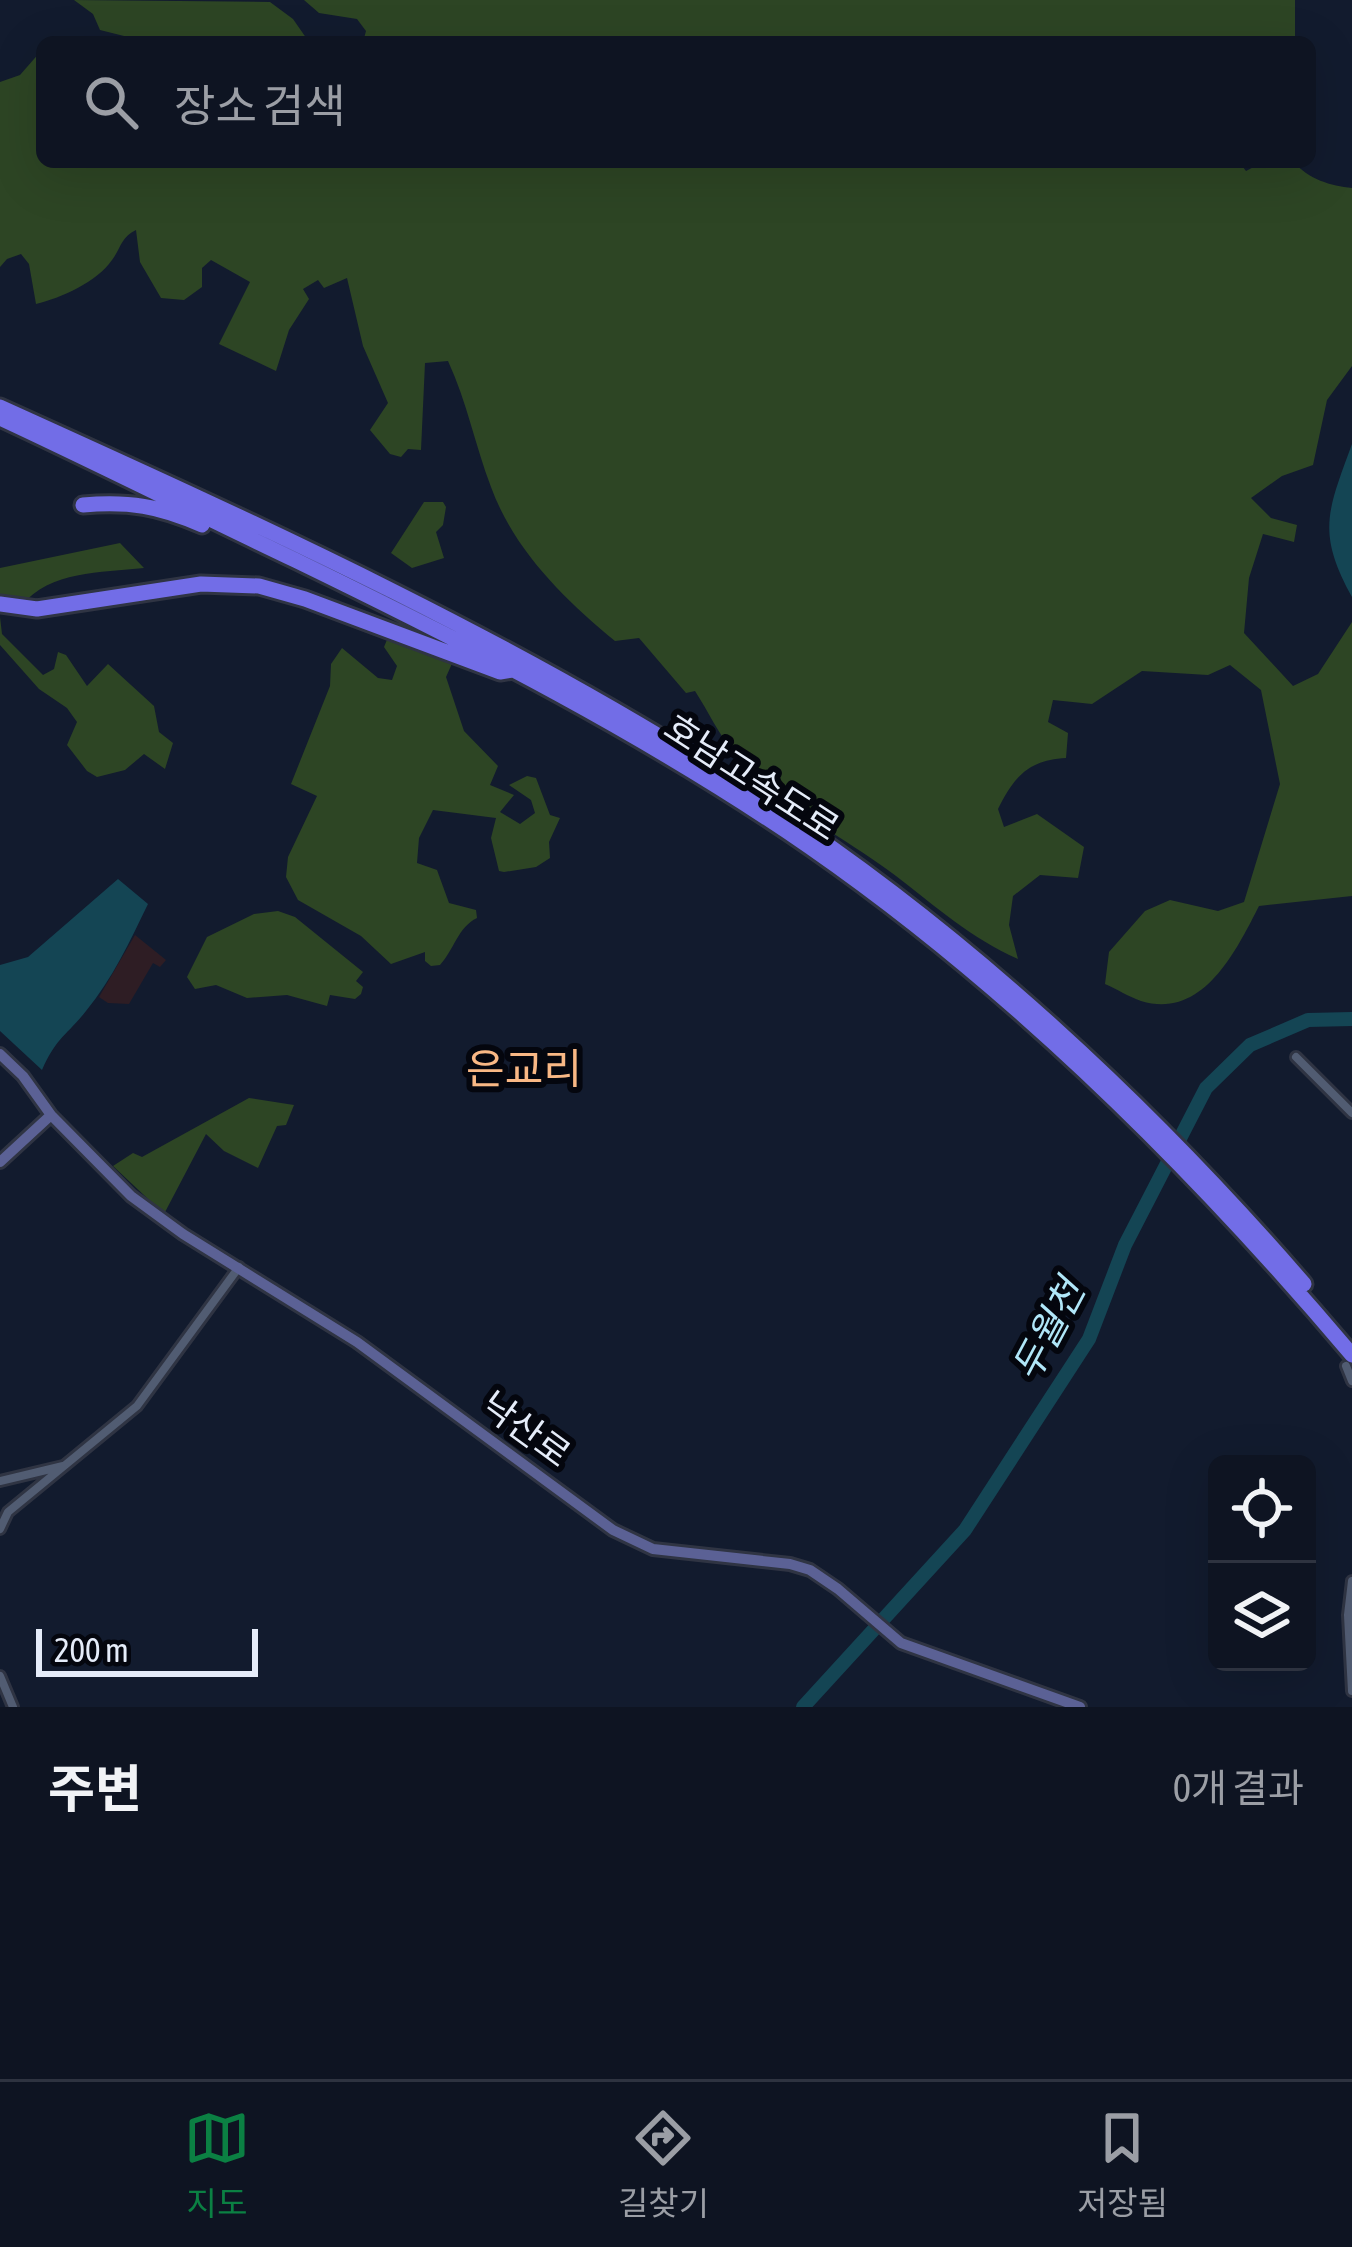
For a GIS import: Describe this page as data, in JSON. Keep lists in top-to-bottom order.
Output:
{
  "streets": {
    "highway": ["호남고속도로"],
    "street": ["낙산로"]
  },
  "districts": ["은교리"],
  "water": ["두월천"],
  "scale_bar": "200 m",
  "page": {
    "search": "장소 검색",
    "scale": "200 m",
    "heading": ["주변", "0개 결과"],
    "nav": ["지도", "길찾기", "저장됨"]
  }
}
